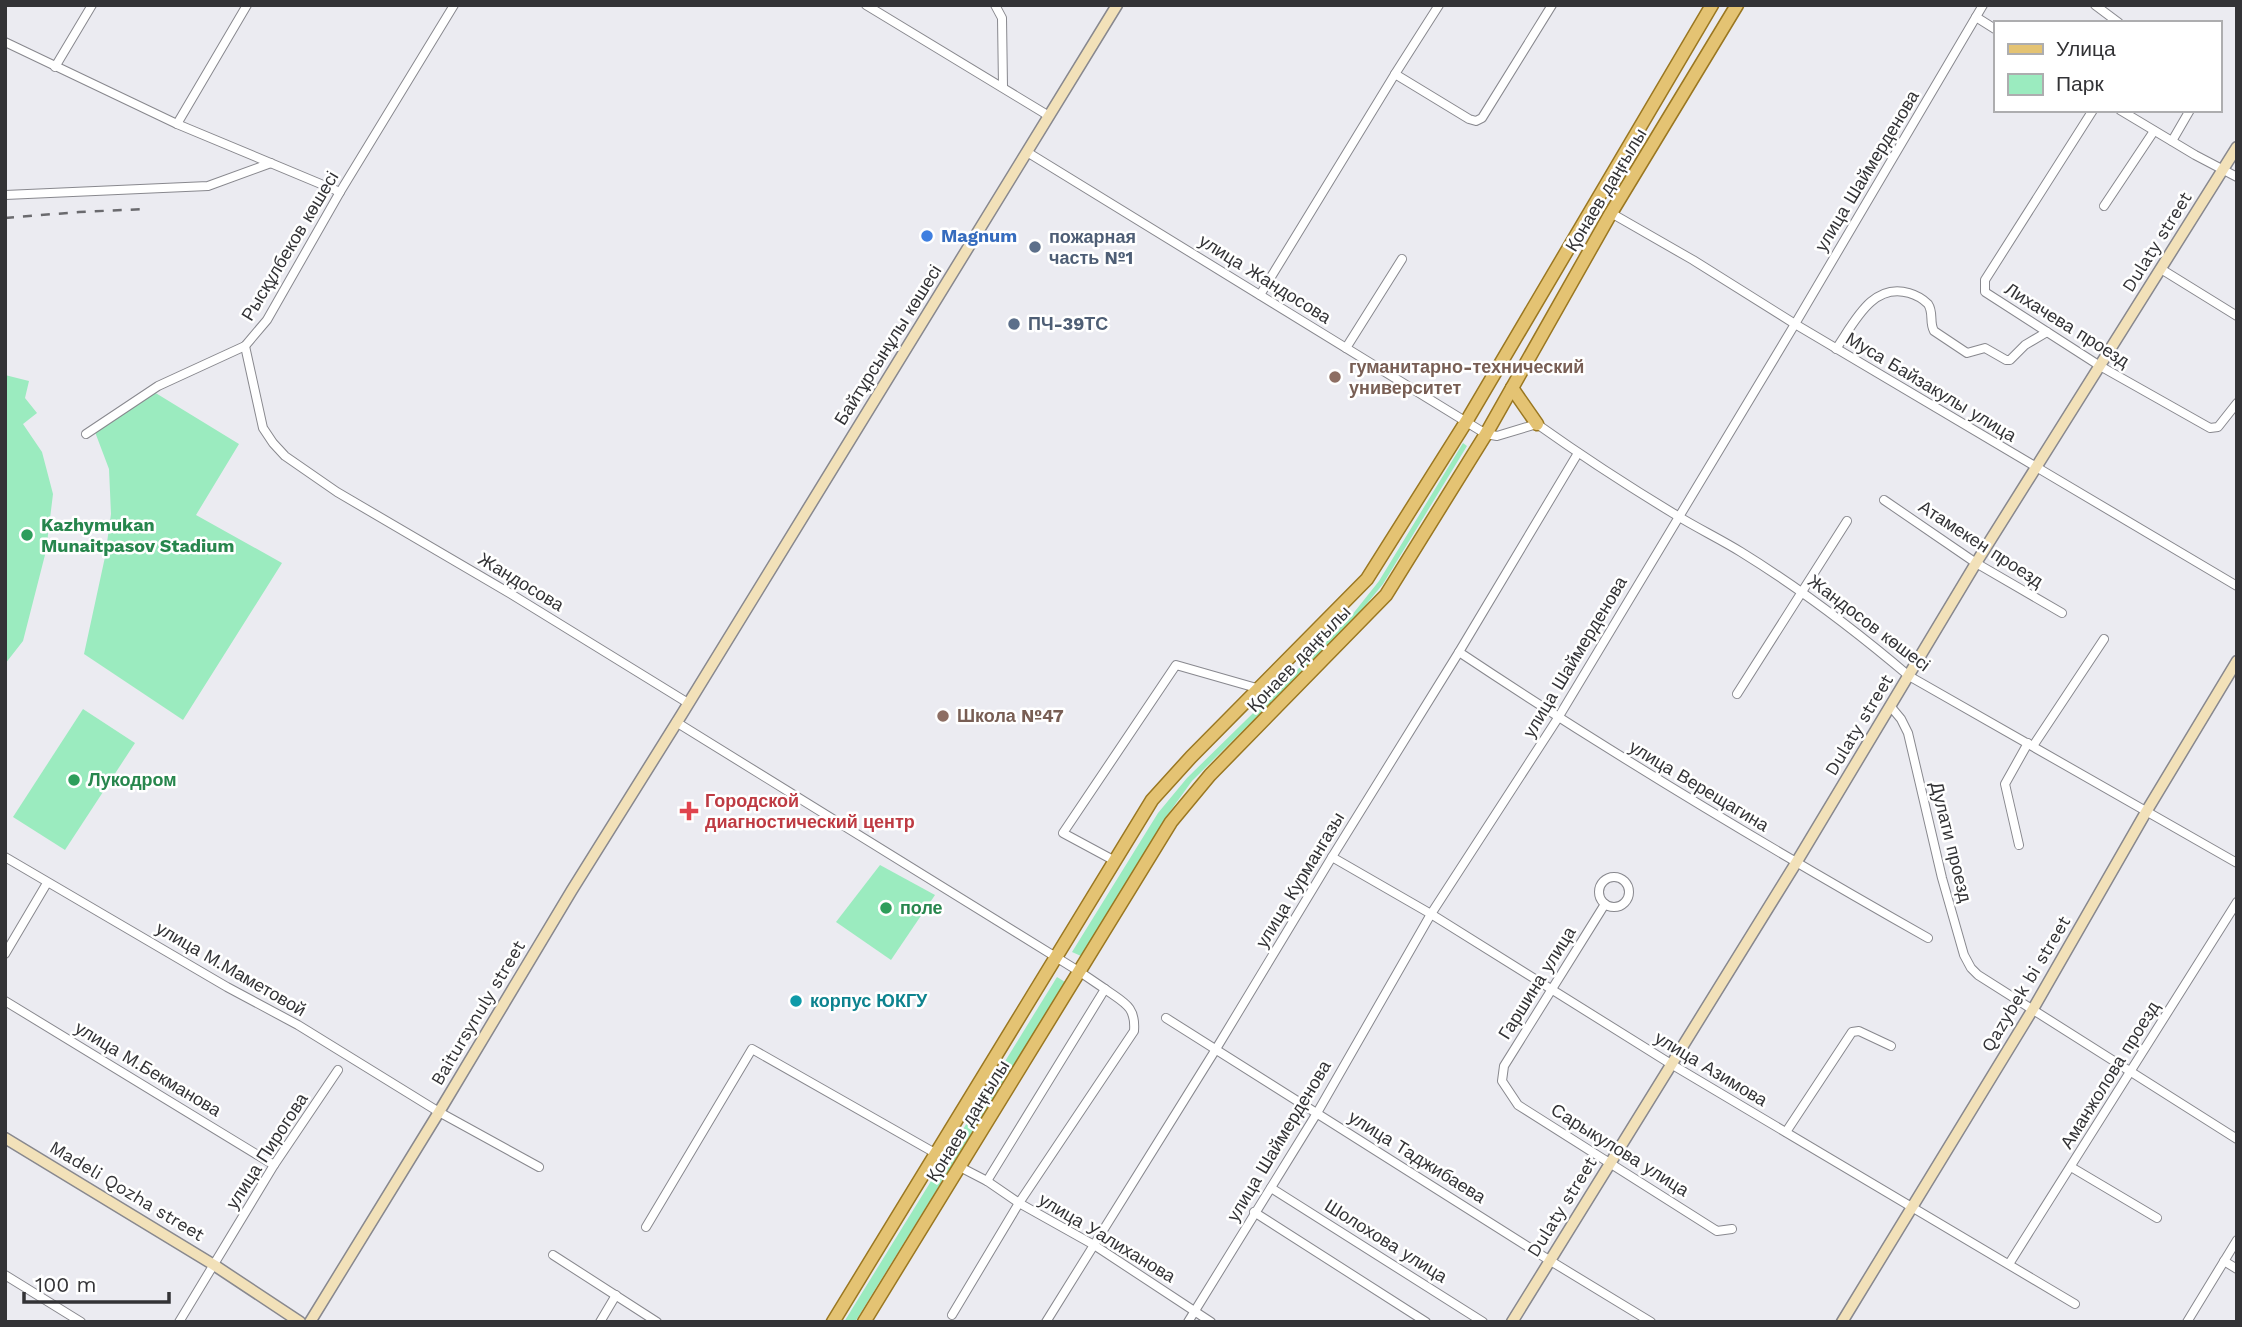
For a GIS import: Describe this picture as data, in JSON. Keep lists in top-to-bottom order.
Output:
{
  "streets": {
    "main road": [
      "Қонаев даңғылы",
      "Dulaty street",
      "Байтұрсынұлы көшесі",
      "Qazybek bi street",
      "Baitursynuly street",
      "Madeli Qozha street"
    ],
    "street": [
      "улица Шаймерденова",
      "Рысқұлбеков көшесі",
      "улица Жандосова",
      "Лихачева проезд",
      "Муса Байзакулы улица",
      "Атамекен проезд",
      "Жандосова",
      "Жандосов көшесі",
      "улица Верещагина",
      "Дулати проезд",
      "улица Курмангазы",
      "улица М.Маметовой",
      "Гаршина улица",
      "улица М.Бекманова",
      "улица Азимова",
      "Аманжолова проезд",
      "Сарыкулова улица",
      "улица Пирогова",
      "улица Таджибаева",
      "улица Уалиханова",
      "Шолохова улица"
    ]
  },
  "crossings": [
    ["улица Шаймерденова", "Муса Байзакулы улица"],
    ["улица Шаймерденова", "Жандосов көшесі"],
    ["улица Шаймерденова", "улица Верещагина"],
    ["улица Шаймерденова", "улица Азимова"],
    ["улица Шаймерденова", "улица Таджибаева"],
    ["улица Шаймерденова", "улица Уалиханова"],
    ["улица Шаймерденова", "Шолохова улица"],
    ["Қонаев даңғылы", "улица Жандосова"],
    ["Қонаев даңғылы", "Муса Байзакулы улица"],
    ["Қонаев даңғылы", "улица Уалиханова"],
    ["Dulaty street", "Лихачева проезд"],
    ["Dulaty street", "Муса Байзакулы улица"],
    ["Dulaty street", "Атамекен проезд"],
    ["Dulaty street", "Жандосов көшесі"],
    ["Dulaty street", "улица Верещагина"],
    ["Dulaty street", "Дулати проезд"],
    ["Dulaty street", "улица Азимова"],
    ["Dulaty street", "Сарыкулова улица"],
    ["Dulaty street", "улица Таджибаева"],
    ["Рысқұлбеков көшесі", "Жандосова"],
    ["улица Жандосова", "Байтұрсынұлы көшесі"],
    ["Байтұрсынұлы көшесі", "Жандосова"],
    ["Байтұрсынұлы көшесі", "Baitursynuly street"],
    ["Жандосов көшесі", "улица Курмангазы"],
    ["Жандосов көшесі", "Qazybek bi street"],
    ["улица Верещагина", "улица Курмангазы"],
    ["Дулати проезд", "Qazybek bi street"],
    ["улица Курмангазы", "улица Азимова"],
    ["улица Курмангазы", "улица Таджибаева"],
    ["улица Курмангазы", "улица Уалиханова"],
    ["улица М.Маметовой", "Baitursynuly street"],
    ["Гаршина улица", "улица Азимова"],
    ["Гаршина улица", "Сарыкулова улица"],
    ["Qazybek bi street", "улица Азимова"],
    ["улица М.Бекманова", "улица Пирогова"],
    ["улица Азимова", "Аманжолова проезд"],
    ["улица Пирогова", "Madeli Qozha street"]
  ],
  "places": {
    "other": [
      "Magnum",
      "пожарная часть №1",
      "ПЧ-39ТС",
      "гуманитарно-технический университет",
      "Kazhymukan Munaitpasov Stadium",
      "Школа №47",
      "Лукодром",
      "поле",
      "корпус ЮКГУ"
    ],
    "health": ["Городской диагностический центр"]
  },
  "legend": ["Улица", "Парк"],
  "scale_bar": "100 m"
}
